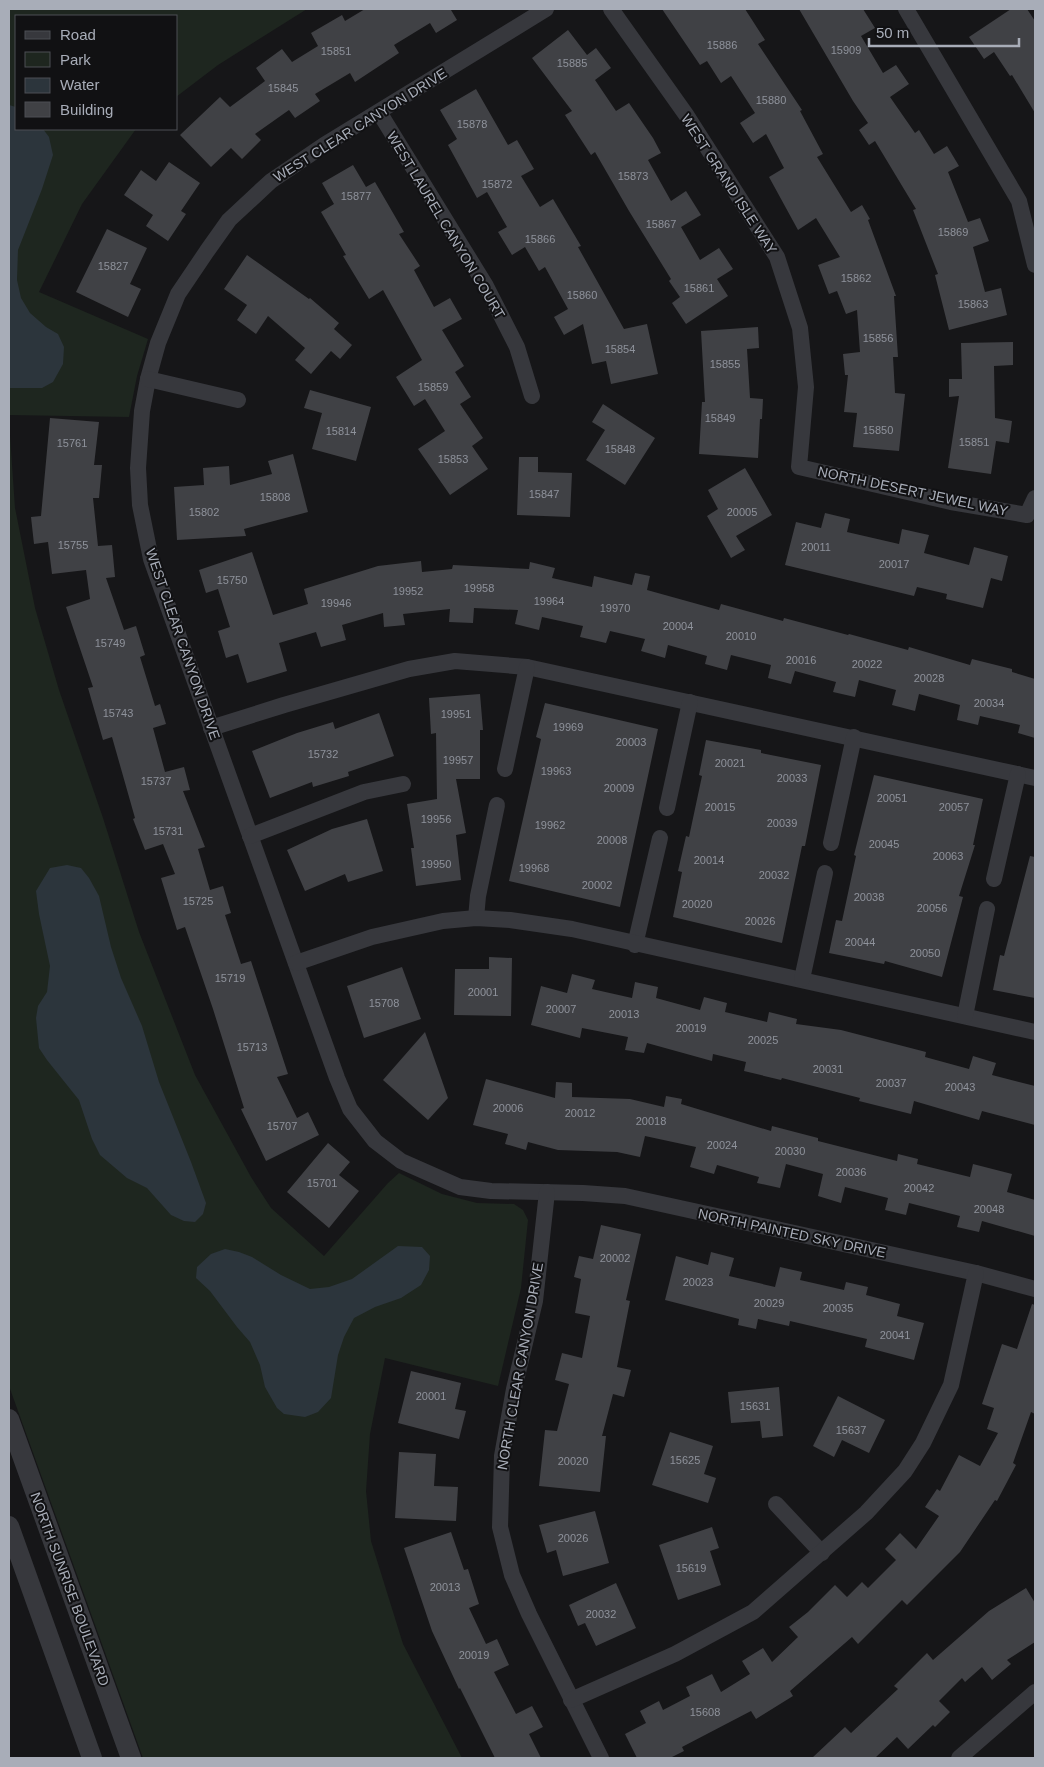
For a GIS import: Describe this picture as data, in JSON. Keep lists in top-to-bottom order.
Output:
{
  "streets": {
    "street": [
      "WEST CLEAR CANYON DRIVE",
      "WEST GRAND ISLE WAY",
      "WEST LAUREL CANYON COURT",
      "NORTH DESERT JEWEL WAY",
      "NORTH PAINTED SKY DRIVE",
      "NORTH CLEAR CANYON DRIVE",
      "NORTH SUNRISE BOULEVARD"
    ]
  },
  "crossings": [
    ["WEST CLEAR CANYON DRIVE", "WEST LAUREL CANYON COURT"],
    ["WEST CLEAR CANYON DRIVE", "NORTH PAINTED SKY DRIVE"],
    ["WEST CLEAR CANYON DRIVE", "NORTH CLEAR CANYON DRIVE"],
    ["WEST GRAND ISLE WAY", "NORTH DESERT JEWEL WAY"],
    ["NORTH PAINTED SKY DRIVE", "NORTH CLEAR CANYON DRIVE"]
  ],
  "house_numbers": [
    "15886",
    "15909",
    "15851",
    "15885",
    "15845",
    "15880",
    "15878",
    "15873",
    "15872",
    "15877",
    "15867",
    "15869",
    "15866",
    "15827",
    "15862",
    "15861",
    "15860",
    "15863",
    "15856",
    "15854",
    "15855",
    "15859",
    "15849",
    "15850",
    "15814",
    "15851",
    "15761",
    "15848",
    "15853",
    "15847",
    "15808",
    "15802",
    "20005",
    "15755",
    "20011",
    "20017",
    "15750",
    "19958",
    "19952",
    "19964",
    "19946",
    "19970",
    "20004",
    "20010",
    "15749",
    "20016",
    "20022",
    "20028",
    "20034",
    "15743",
    "19951",
    "19969",
    "20003",
    "15732",
    "19957",
    "20021",
    "19963",
    "20033",
    "15737",
    "20009",
    "20051",
    "20015",
    "20057",
    "19956",
    "20039",
    "19962",
    "15731",
    "20008",
    "20045",
    "20063",
    "20014",
    "19950",
    "19968",
    "20032",
    "20002",
    "20038",
    "15725",
    "20020",
    "20056",
    "20026",
    "20044",
    "20050",
    "15719",
    "20001",
    "15708",
    "20007",
    "20013",
    "20019",
    "20025",
    "15713",
    "20031",
    "20037",
    "20043",
    "20006",
    "20012",
    "20018",
    "15707",
    "20024",
    "20030",
    "20036",
    "15701",
    "20042",
    "20048",
    "20002",
    "20023",
    "20029",
    "20035",
    "20041",
    "20001",
    "15631",
    "15637",
    "15625",
    "20020",
    "20026",
    "15619",
    "20013",
    "20032",
    "20019",
    "15608"
  ],
  "legend": [
    "Road",
    "Park",
    "Water",
    "Building"
  ],
  "scale_bar": "50 m"
}
